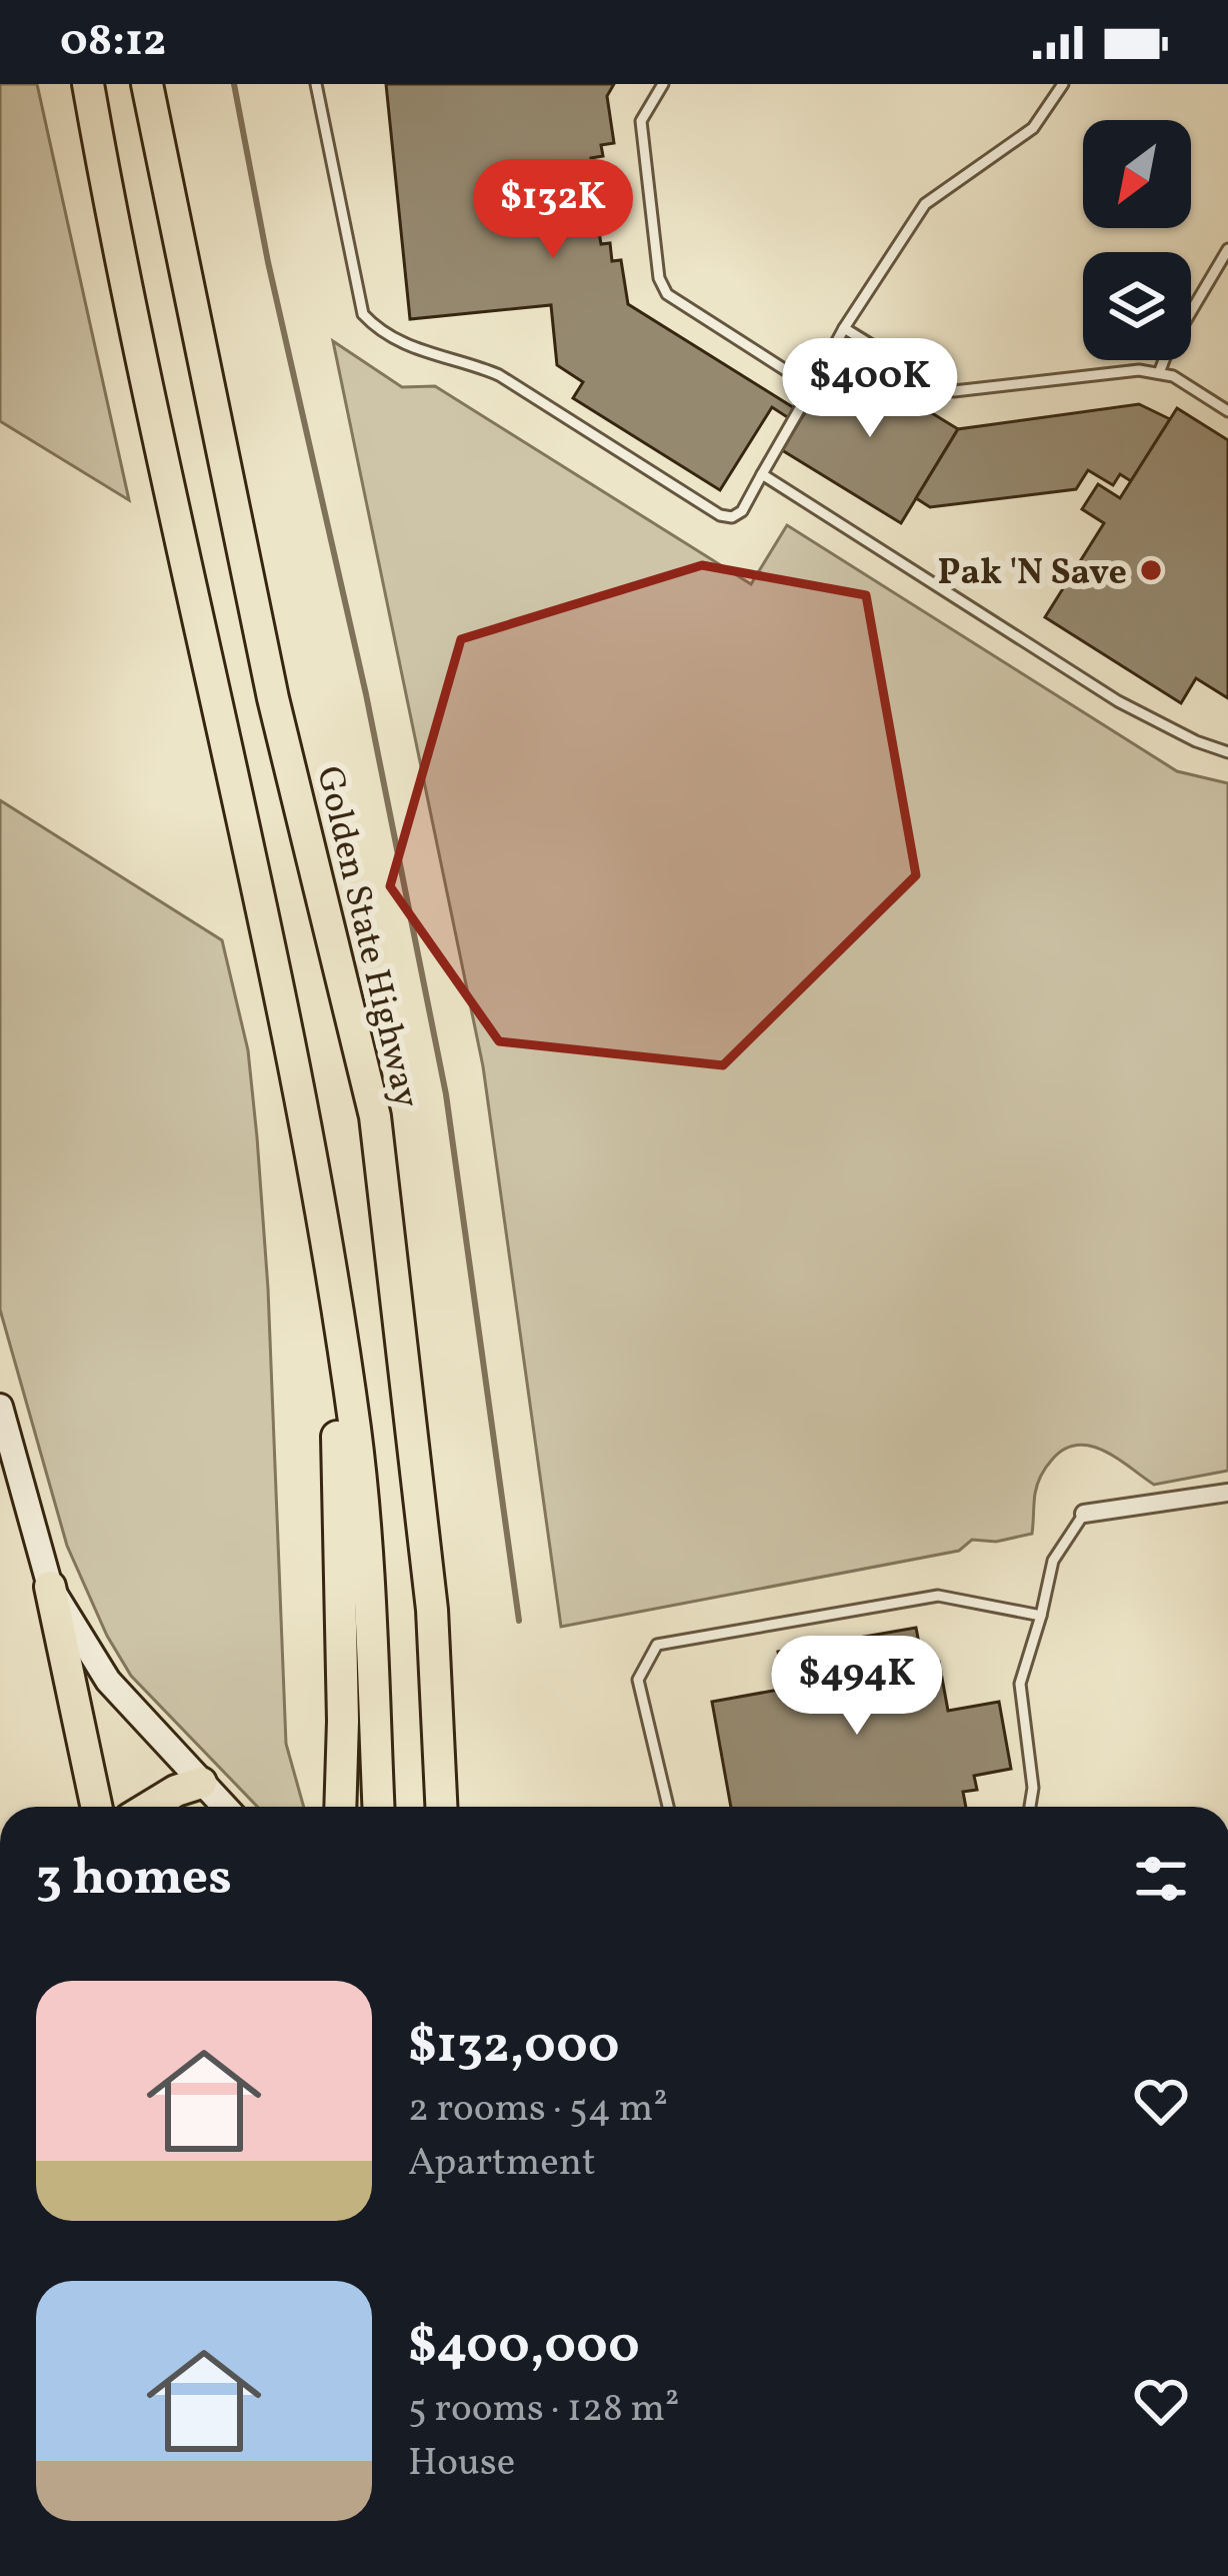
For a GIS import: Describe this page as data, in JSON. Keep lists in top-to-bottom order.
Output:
{
  "streets": {
    "highway": ["Golden State Highway"]
  },
  "places": ["Pak 'N Save"],
  "north": "bottom left",
  "page": {
    "status": "08:12",
    "price": ["$132K", "$400K", "$494K"],
    "heading": "3 homes",
    "list": [
      {
        "name": "$132,000",
        "note": "2 rooms · 54 m² · Apartment"
      },
      {
        "name": "$400,000",
        "note": "5 rooms · 128 m² · House"
      }
    ]
  }
}
